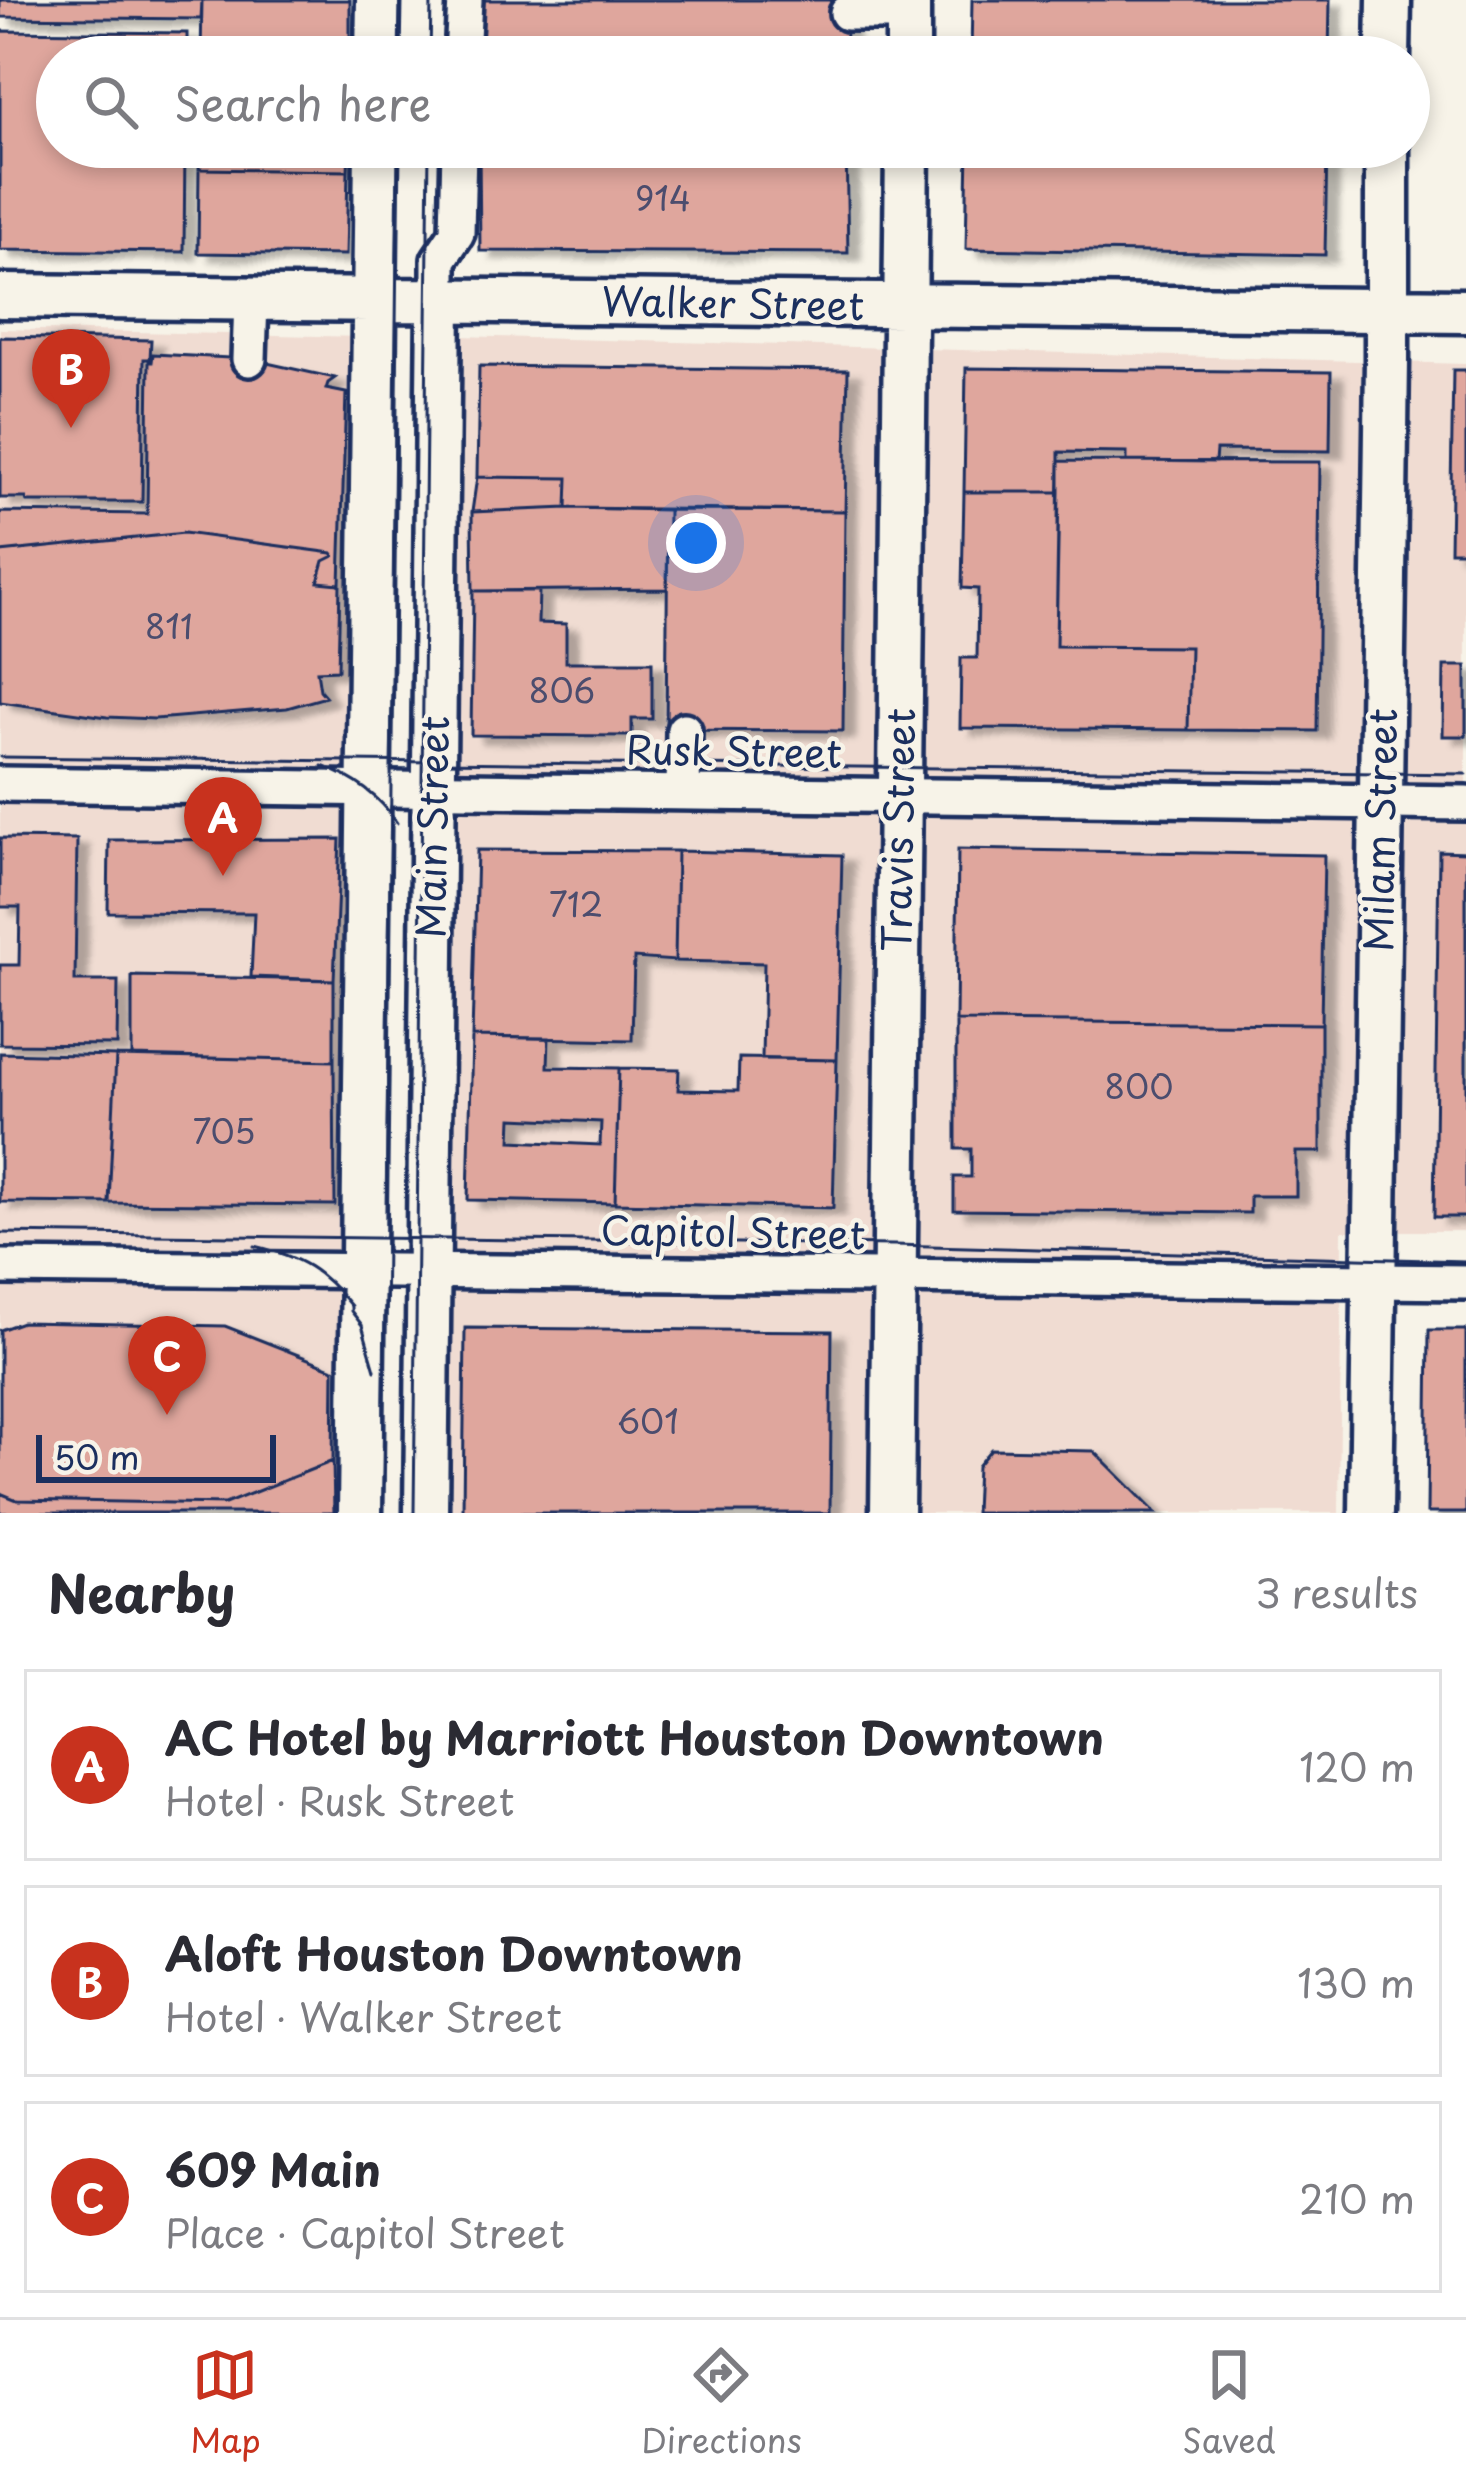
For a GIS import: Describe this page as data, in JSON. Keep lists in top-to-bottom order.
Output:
{
  "streets": {
    "main road": [
      "Walker Street",
      "Main Street",
      "Travis Street",
      "Milam Street"
    ],
    "street": ["Rusk Street", "Capitol Street"]
  },
  "crossings": [
    ["Walker Street", "Main Street"],
    ["Walker Street", "Travis Street"],
    ["Walker Street", "Milam Street"],
    ["Rusk Street", "Main Street"],
    ["Rusk Street", "Travis Street"],
    ["Rusk Street", "Milam Street"],
    ["Main Street", "Capitol Street"],
    ["Travis Street", "Capitol Street"],
    ["Milam Street", "Capitol Street"]
  ],
  "house_numbers": [
    "914",
    "811",
    "806",
    "712",
    "800",
    "705",
    "601"
  ],
  "scale_bar": "50 m",
  "page": {
    "search": "Search here",
    "pins": ["B", "A", "C"],
    "scale": "50 m",
    "heading": ["Nearby", "3 results"],
    "list": [
      {
        "mark": "A",
        "name": "AC Hotel by Marriott Houston Downtown",
        "note": "Hotel · Rusk Street",
        "value": "120 m"
      },
      {
        "mark": "B",
        "name": "Aloft Houston Downtown",
        "note": "Hotel · Walker Street",
        "value": "130 m"
      },
      {
        "mark": "C",
        "name": "609 Main",
        "note": "Place · Capitol Street",
        "value": "210 m"
      }
    ],
    "nav": ["Map", "Directions", "Saved"]
  }
}
